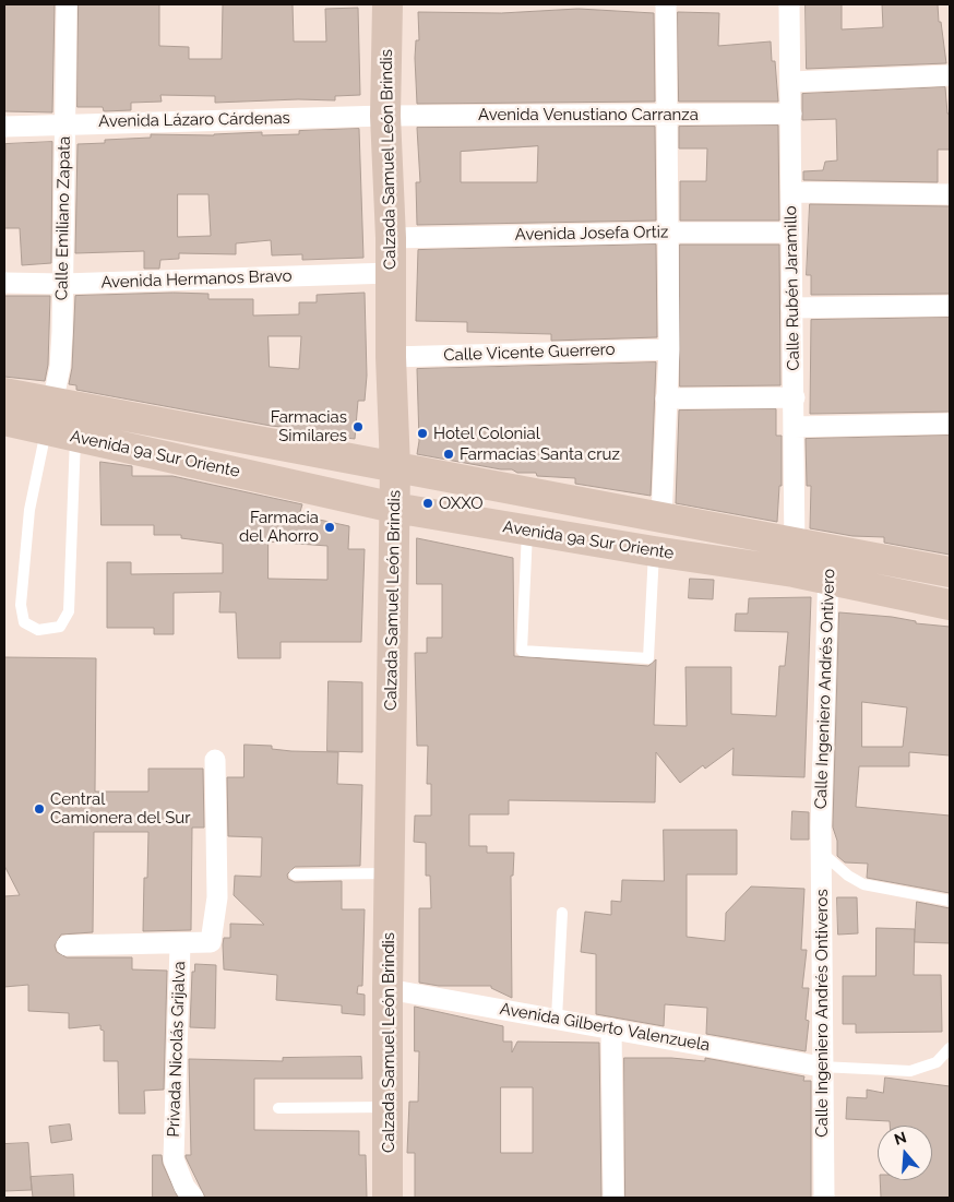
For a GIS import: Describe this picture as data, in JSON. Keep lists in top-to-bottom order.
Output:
{
  "streets": {
    "main road": ["Calzada Samuel León Brindis", "Avenida 9a Sur Oriente"],
    "street": [
      "Avenida Venustiano Carranza",
      "Avenida Lázaro Cárdenas",
      "Calle Emiliano Zapata",
      "Avenida Josefa Ortiz",
      "Avenida Hermanos Bravo",
      "Calle Rubén Jaramillo",
      "Calle Vicente Guerrero",
      "Calle Ingeniero Andrés Ontivero",
      "Calle Ingeniero Andrés Ontiveros",
      "Avenida Gilberto Valenzuela",
      "Privada Nicolás Grijalva"
    ]
  },
  "crossings": [
    ["Avenida Venustiano Carranza", "Avenida Lázaro Cárdenas"],
    ["Avenida Venustiano Carranza", "Calzada Samuel León Brindis"],
    ["Avenida Venustiano Carranza", "Calle Rubén Jaramillo"],
    ["Avenida Lázaro Cárdenas", "Calzada Samuel León Brindis"],
    ["Avenida Lázaro Cárdenas", "Calle Emiliano Zapata"],
    ["Calzada Samuel León Brindis", "Avenida Josefa Ortiz"],
    ["Calzada Samuel León Brindis", "Avenida Hermanos Bravo"],
    ["Calzada Samuel León Brindis", "Calle Vicente Guerrero"],
    ["Calzada Samuel León Brindis", "Avenida 9a Sur Oriente"],
    ["Calzada Samuel León Brindis", "Avenida Gilberto Valenzuela"],
    ["Calle Emiliano Zapata", "Avenida Hermanos Bravo"],
    ["Calle Emiliano Zapata", "Avenida 9a Sur Oriente"],
    ["Avenida Josefa Ortiz", "Calle Rubén Jaramillo"],
    ["Calle Rubén Jaramillo", "Avenida 9a Sur Oriente"],
    ["Avenida 9a Sur Oriente", "Calle Ingeniero Andrés Ontivero"],
    ["Calle Ingeniero Andrés Ontivero", "Calle Ingeniero Andrés Ontiveros"],
    ["Calle Ingeniero Andrés Ontiveros", "Avenida Gilberto Valenzuela"]
  ],
  "places": [
    "Farmacias Similares",
    "Hotel Colonial",
    "Farmacias Santa cruz",
    "OXXO",
    "Farmacia del Ahorro",
    "Central Camionera del Sur"
  ],
  "north": "top"
}
